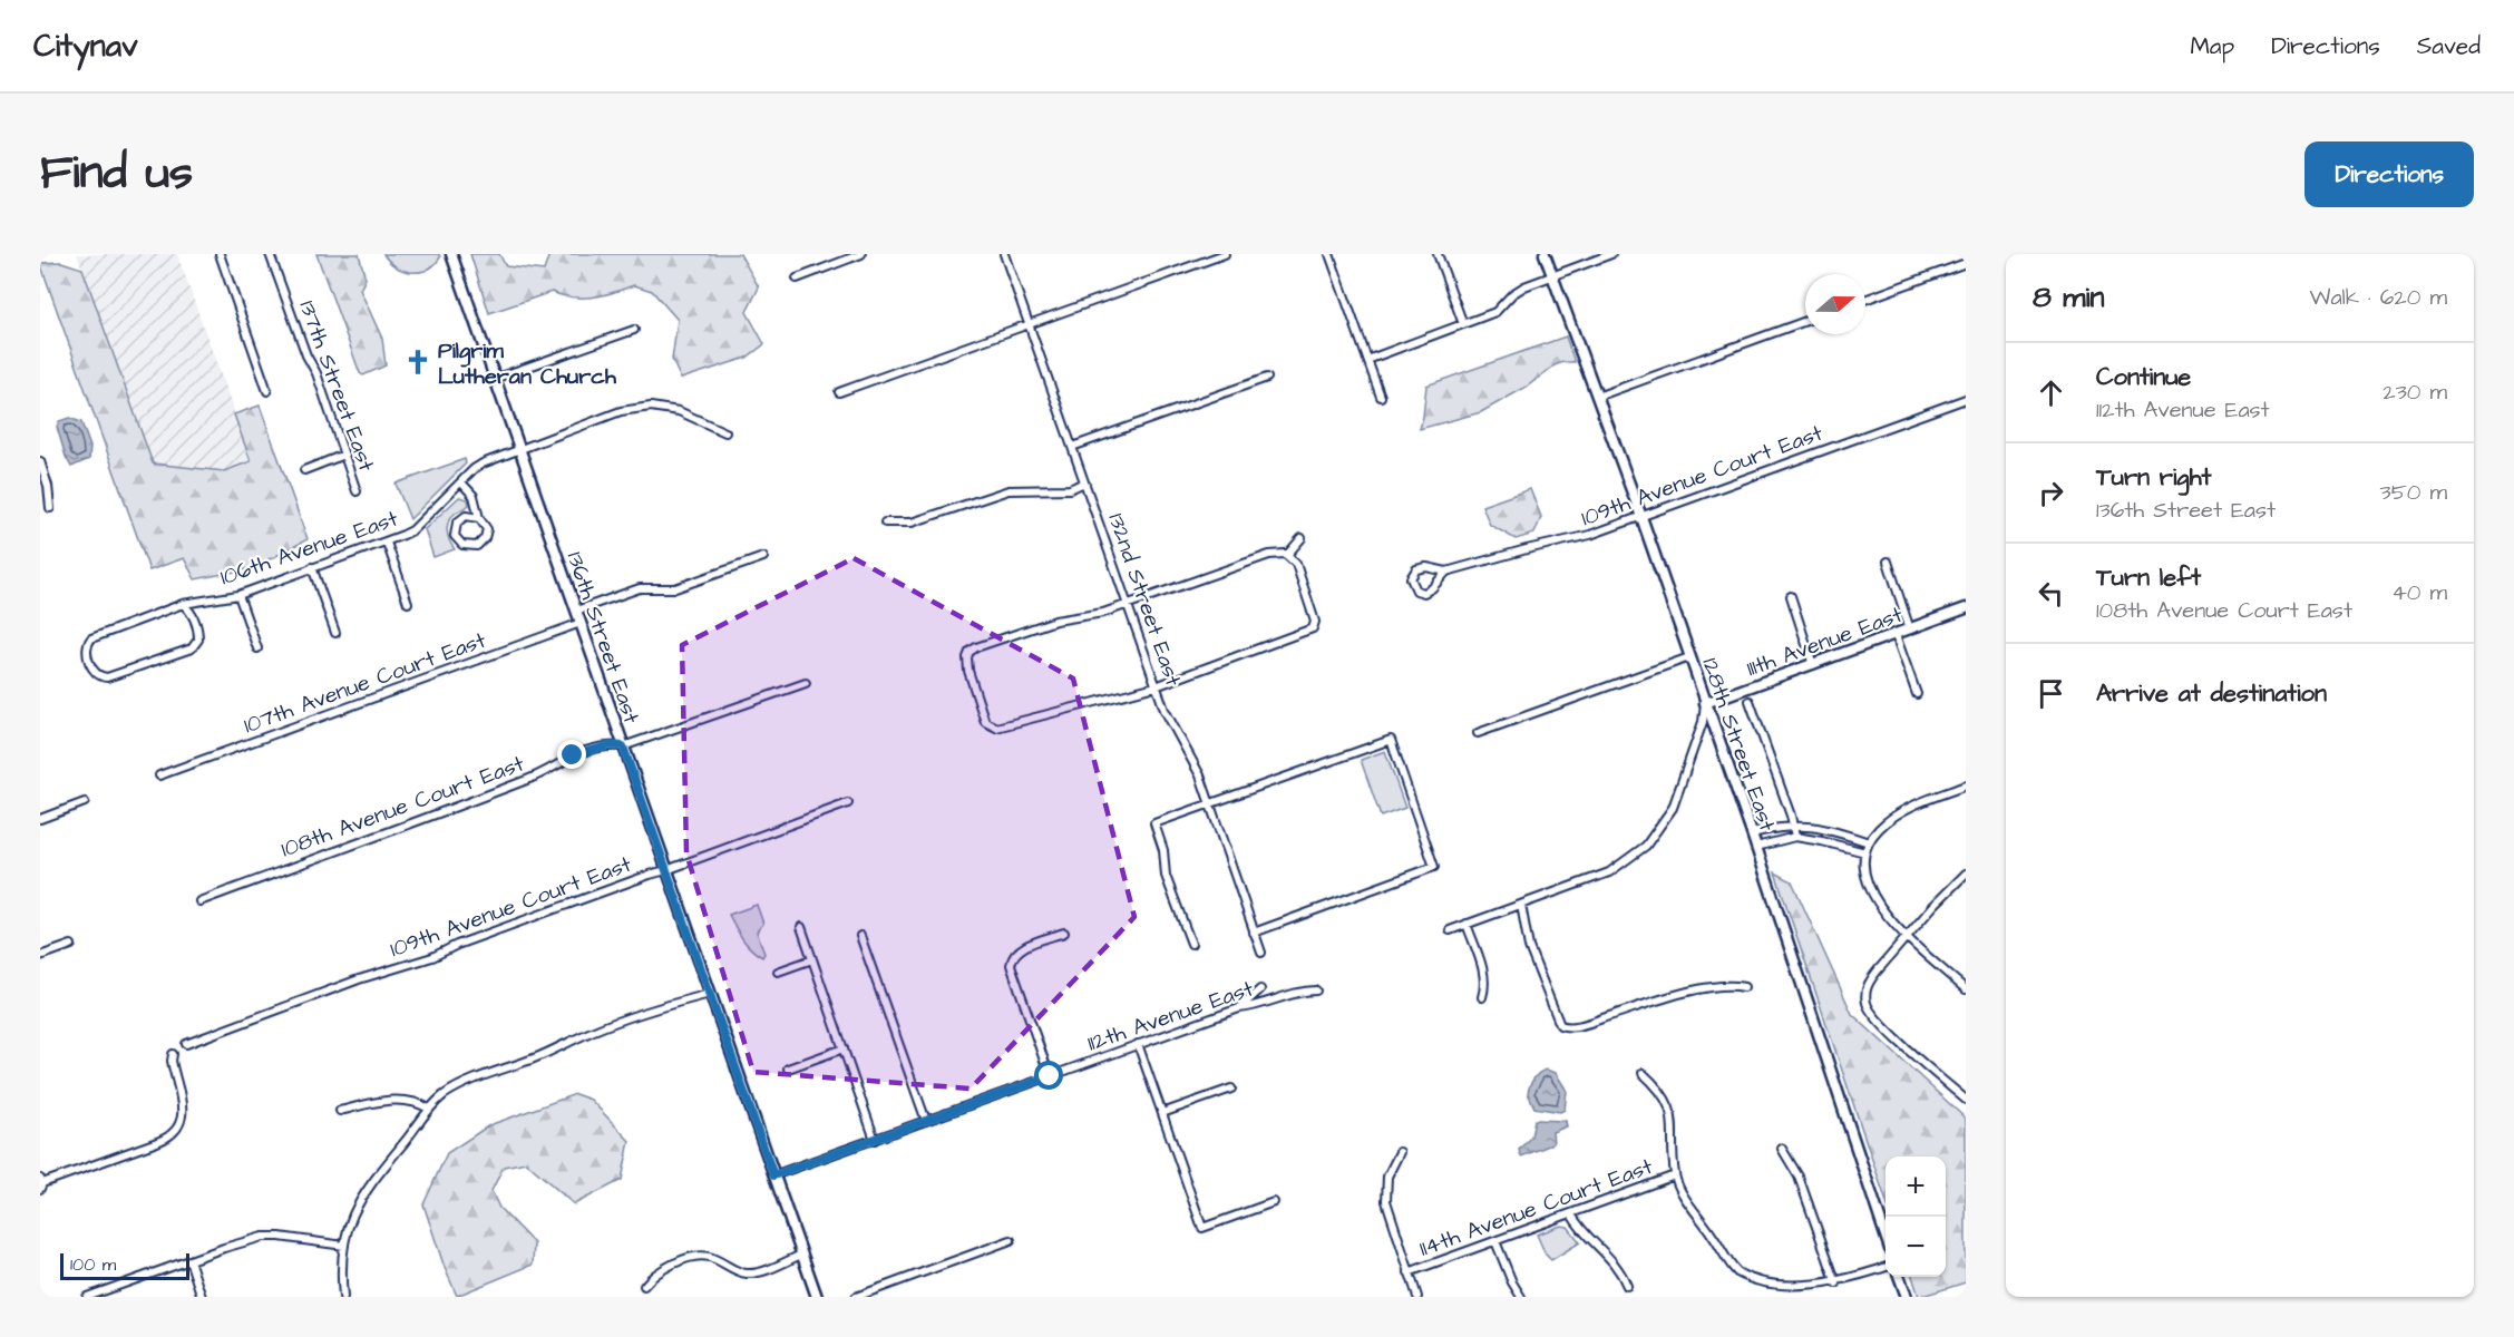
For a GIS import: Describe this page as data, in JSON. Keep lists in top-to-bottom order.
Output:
{
  "streets": {
    "street": [
      "137th Street East",
      "109th Avenue Court East",
      "106th Avenue East",
      "132nd Street East",
      "136th Street East",
      "111th Avenue East",
      "107th Avenue Court East",
      "128th Street East",
      "108th Avenue Court East",
      "112th Avenue East",
      "114th Avenue Court East"
    ]
  },
  "crossings": [
    ["109th Avenue Court East", "136th Street East"],
    ["109th Avenue Court East", "128th Street East"],
    ["106th Avenue East", "136th Street East"],
    ["136th Street East", "107th Avenue Court East"],
    ["136th Street East", "108th Avenue Court East"],
    ["136th Street East", "112th Avenue East"],
    ["111th Avenue East", "128th Street East"]
  ],
  "places": {
    "church": ["Pilgrim Lutheran Church"]
  },
  "scale_bar": "100 m",
  "north": "right",
  "page": {
    "header": "Citynav",
    "nav": ["Map", "Directions", "Saved"],
    "title": "Find us",
    "buttons": "Directions",
    "heading": ["8 min", "Walk · 620 m"],
    "list": [
      ["Continue", "112th Avenue East", "230 m"],
      ["Turn right", "136th Street East", "350 m"],
      ["Turn left", "108th Avenue Court East", "40 m"],
      "Arrive at destination"
    ],
    "map_buttons": ["+", "−"],
    "scale": "100 m"
  }
}
